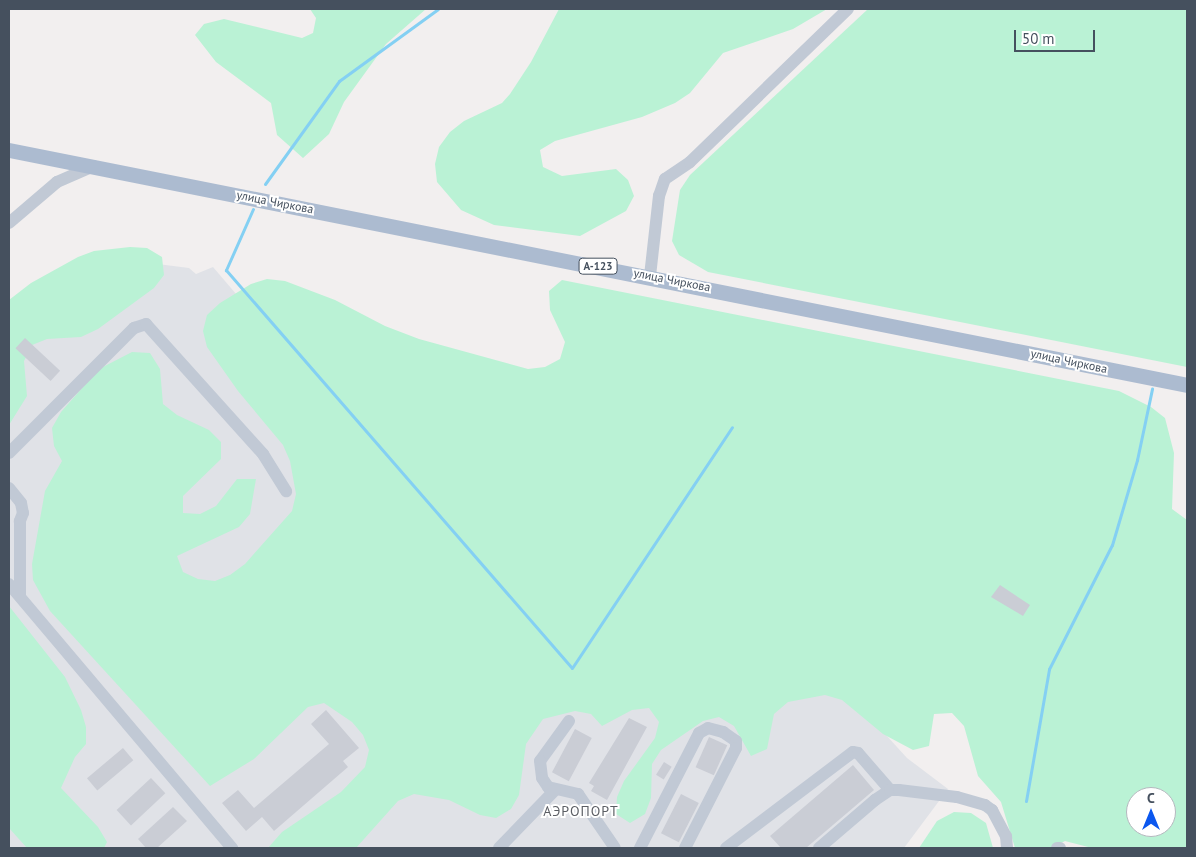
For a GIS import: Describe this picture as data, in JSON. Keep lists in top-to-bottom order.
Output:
{
  "streets": {
    "main road": ["улица Чиркова", "А-123"]
  },
  "districts": ["АЭРОПОРТ"],
  "scale_bar": "50 m",
  "north": "top"
}
